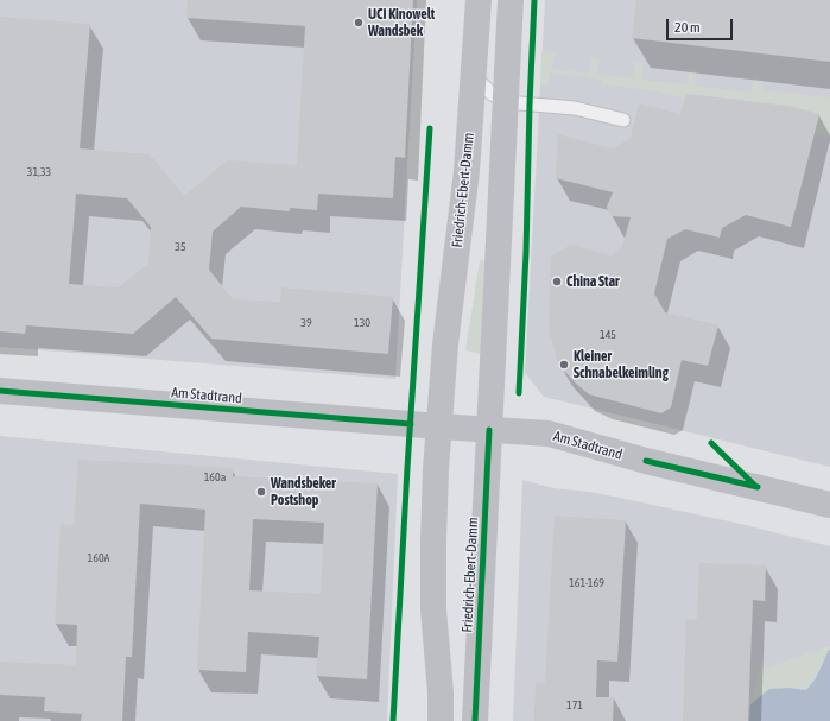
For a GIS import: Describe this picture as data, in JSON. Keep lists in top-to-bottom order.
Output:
{
  "streets": {
    "main road": ["Friedrich-Ebert-Damm", "Am Stadtrand"]
  },
  "crossings": [
    ["Friedrich-Ebert-Damm", "Am Stadtrand"]
  ],
  "places": [
    "UCI Kinowelt Wandsbek",
    "China Star",
    "Kleiner Schnabelkeimling",
    "Wandsbeker Postshop"
  ],
  "house_numbers": [
    "31,33",
    "35",
    "39",
    "130",
    "145",
    "160a",
    "160A",
    "161-169",
    "171"
  ],
  "scale_bar": "20 m"
}
